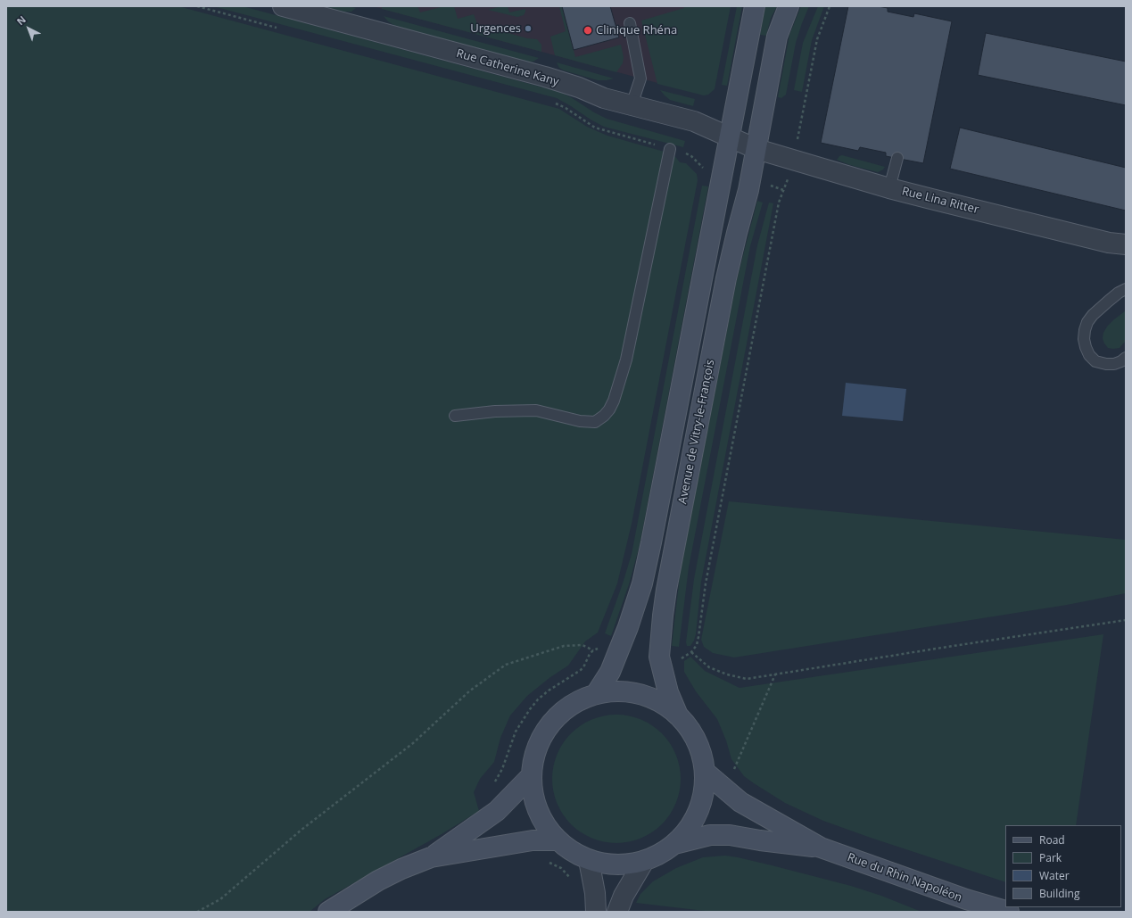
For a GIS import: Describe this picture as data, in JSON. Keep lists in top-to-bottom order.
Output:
{
  "streets": {
    "main road": ["Avenue de Vitry-le-François", "Rue du Rhin Napoléon"],
    "street": ["Rue Catherine Kany", "Rue Lina Ritter"]
  },
  "crossings": [
    ["Rue Catherine Kany", "Avenue de Vitry-le-François"],
    ["Rue Lina Ritter", "Avenue de Vitry-le-François"]
  ],
  "places": ["Urgences", "Clinique Rhéna"],
  "legend": [
    "Road",
    "Park",
    "Water",
    "Building"
  ],
  "north": "top left"
}
